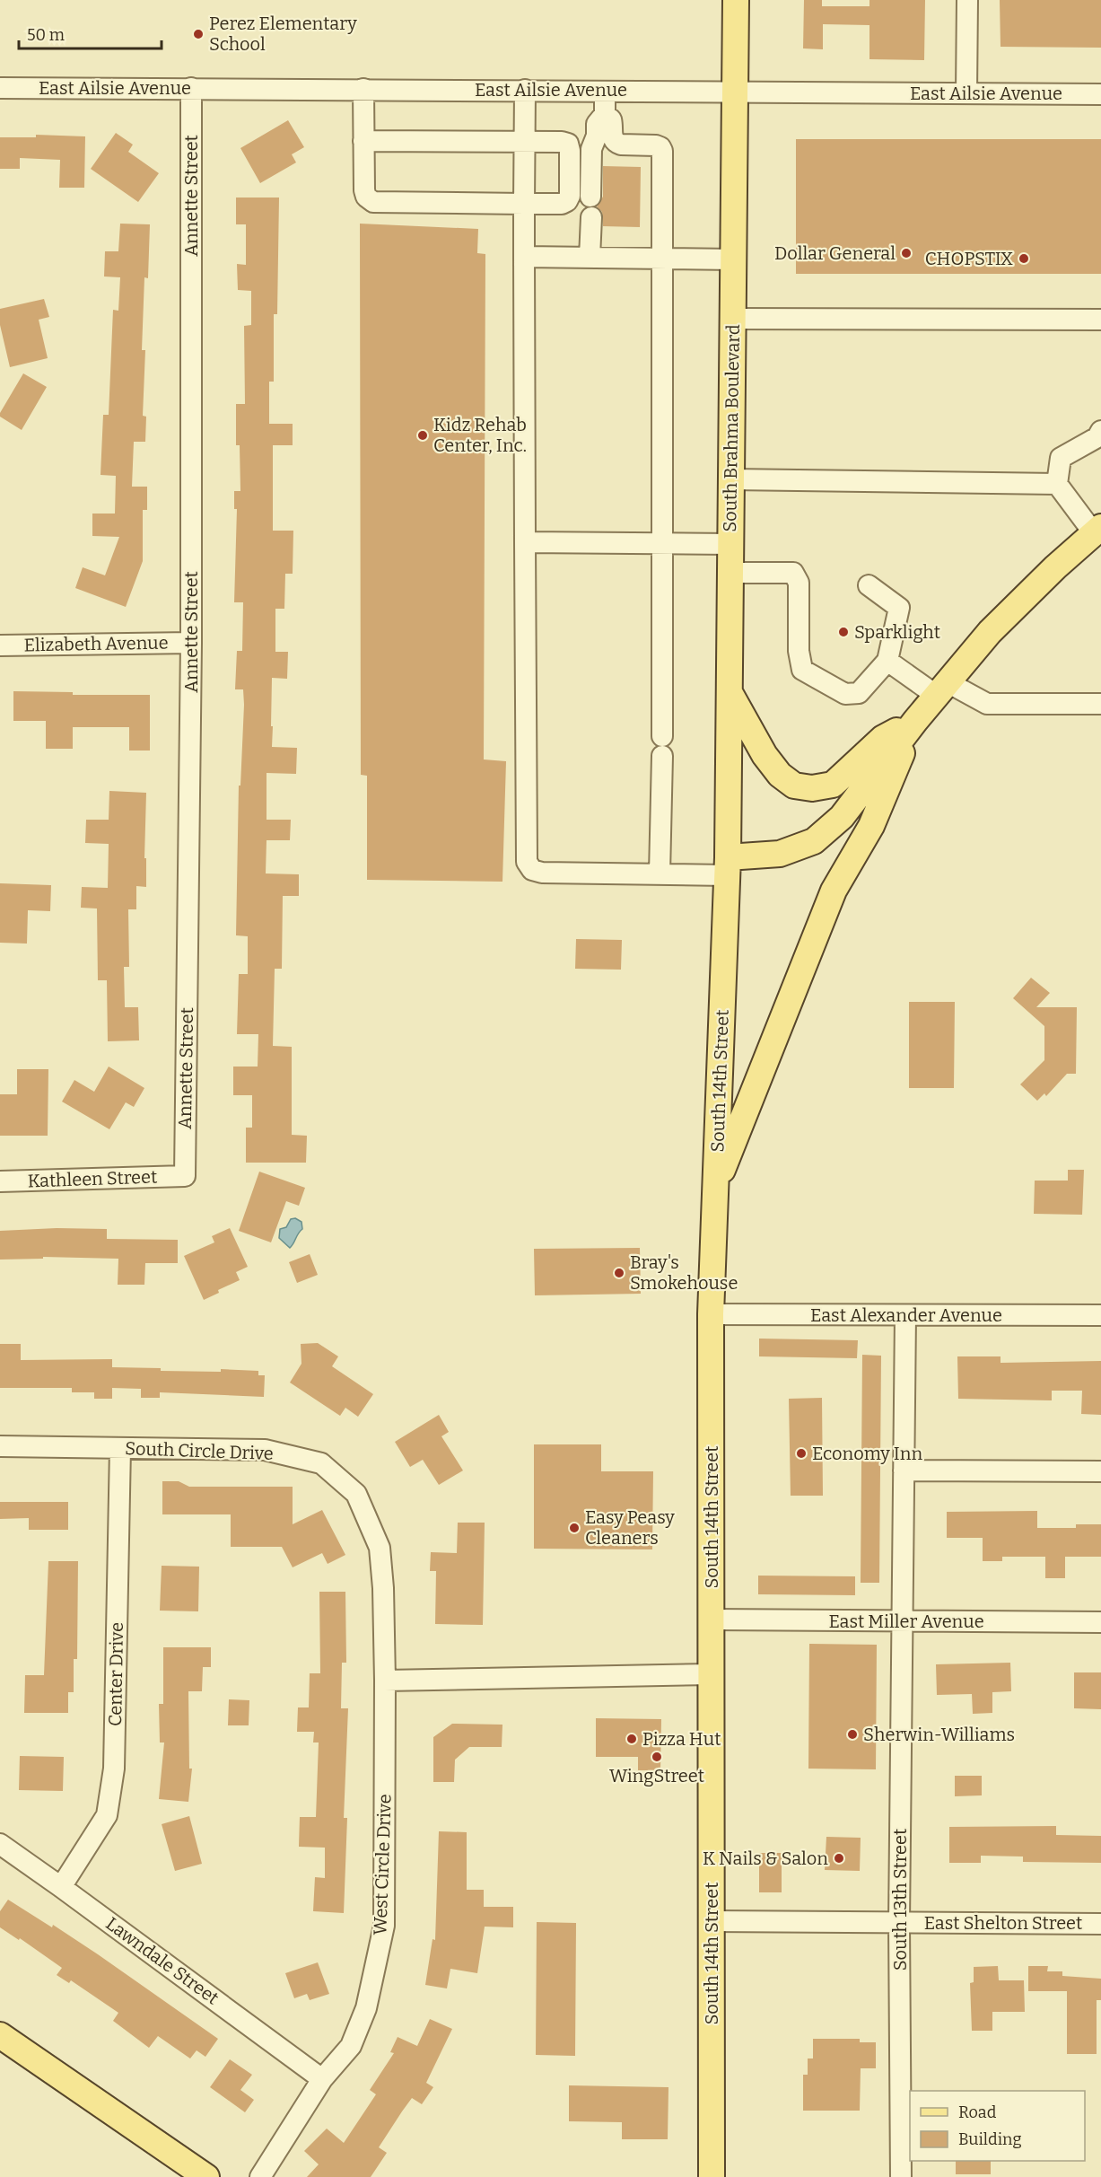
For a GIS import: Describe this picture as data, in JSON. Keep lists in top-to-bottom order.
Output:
{
  "streets": {
    "main road": ["South Brahma Boulevard", "South 14th Street"],
    "street": [
      "East Ailsie Avenue",
      "Annette Street",
      "Elizabeth Avenue",
      "Kathleen Street",
      "East Alexander Avenue",
      "South Circle Drive",
      "East Miller Avenue",
      "Center Drive",
      "West Circle Drive",
      "South 13th Street",
      "East Shelton Street",
      "Lawndale Street"
    ]
  },
  "crossings": [
    ["East Ailsie Avenue", "Annette Street"],
    ["East Ailsie Avenue", "South Brahma Boulevard"],
    ["Annette Street", "Elizabeth Avenue"],
    ["Annette Street", "Kathleen Street"],
    ["South Brahma Boulevard", "South 14th Street"],
    ["South 14th Street", "East Alexander Avenue"],
    ["South 14th Street", "East Miller Avenue"],
    ["South 14th Street", "East Shelton Street"],
    ["East Alexander Avenue", "South 13th Street"],
    ["South Circle Drive", "Center Drive"],
    ["South Circle Drive", "West Circle Drive"],
    ["East Miller Avenue", "South 13th Street"],
    ["Center Drive", "Lawndale Street"],
    ["West Circle Drive", "Lawndale Street"],
    ["South 13th Street", "East Shelton Street"]
  ],
  "places": [
    "Perez Elementary School",
    "Dollar General",
    "CHOPSTIX",
    "Kidz Rehab Center, Inc.",
    "Sparklight",
    "Bray's Smokehouse",
    "Economy Inn",
    "Easy Peasy Cleaners",
    "Sherwin-Williams",
    "Pizza Hut",
    "WingStreet",
    "K Nails & Salon"
  ],
  "legend": ["Road", "Building"],
  "scale_bar": "50 m"
}
